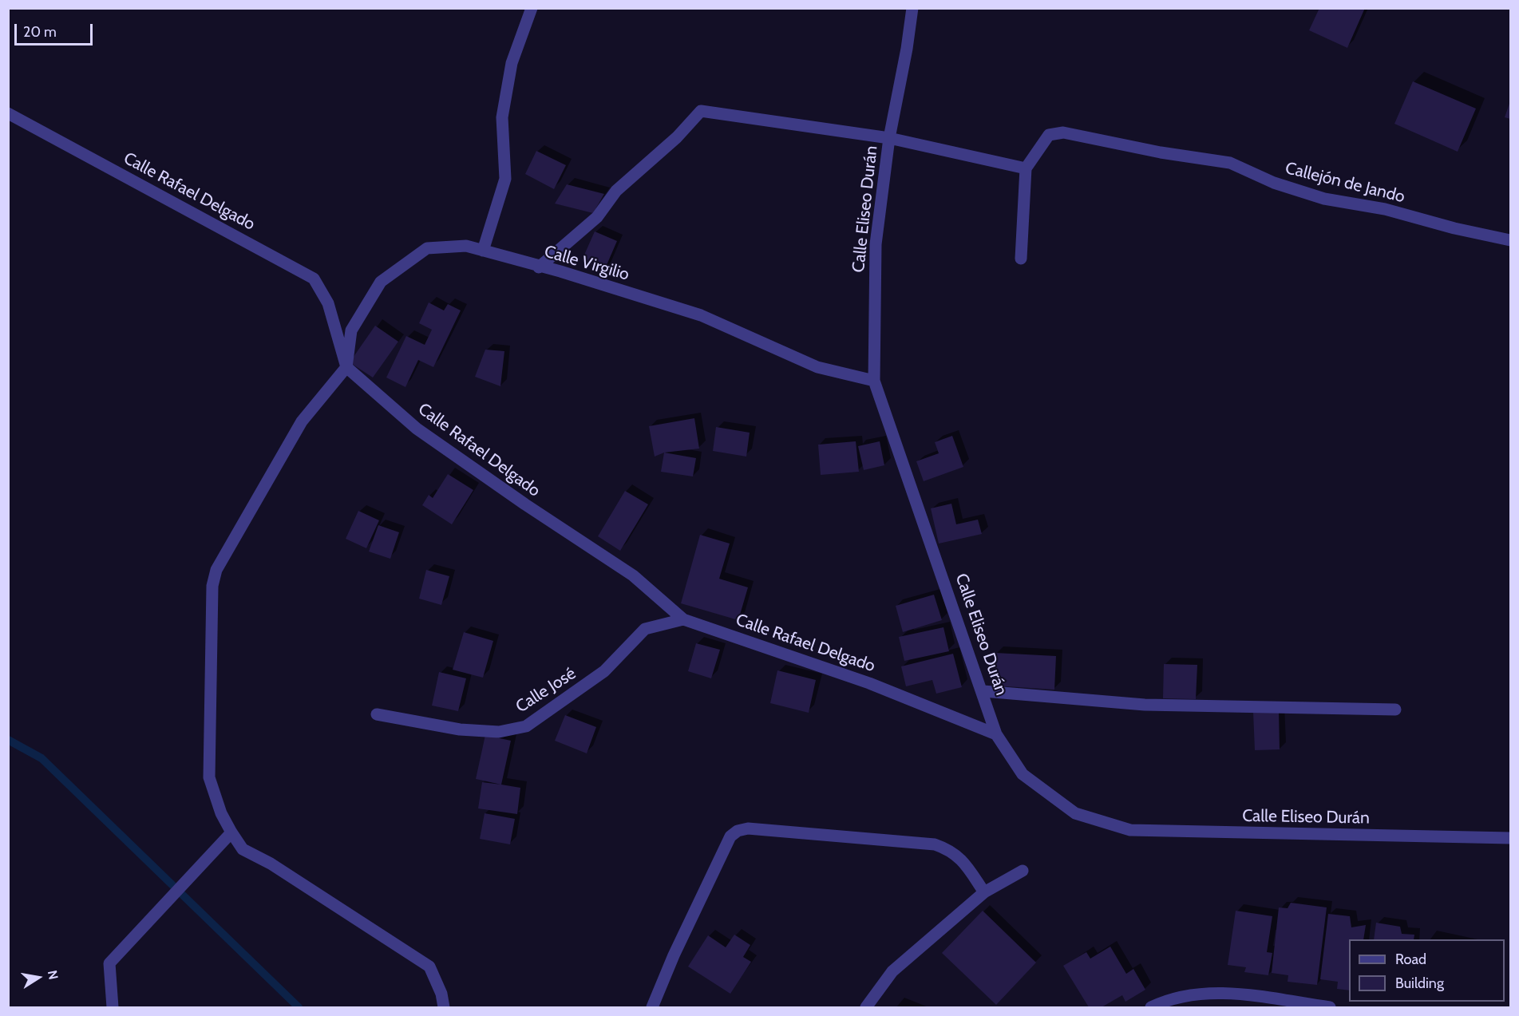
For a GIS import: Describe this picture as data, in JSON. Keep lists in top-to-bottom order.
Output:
{
  "streets": {
    "street": [
      "Callejón de Jando",
      "Calle Rafael Delgado",
      "Calle Eliseo Durán",
      "Calle Virgilio",
      "Calle José"
    ]
  },
  "crossings": [
    ["Calle Rafael Delgado", "Calle Eliseo Durán"],
    ["Calle Rafael Delgado", "Calle Virgilio"],
    ["Calle Rafael Delgado", "Calle José"],
    ["Calle Eliseo Durán", "Calle Virgilio"]
  ],
  "legend": ["Road", "Building"],
  "scale_bar": "20 m",
  "north": "right"
}
